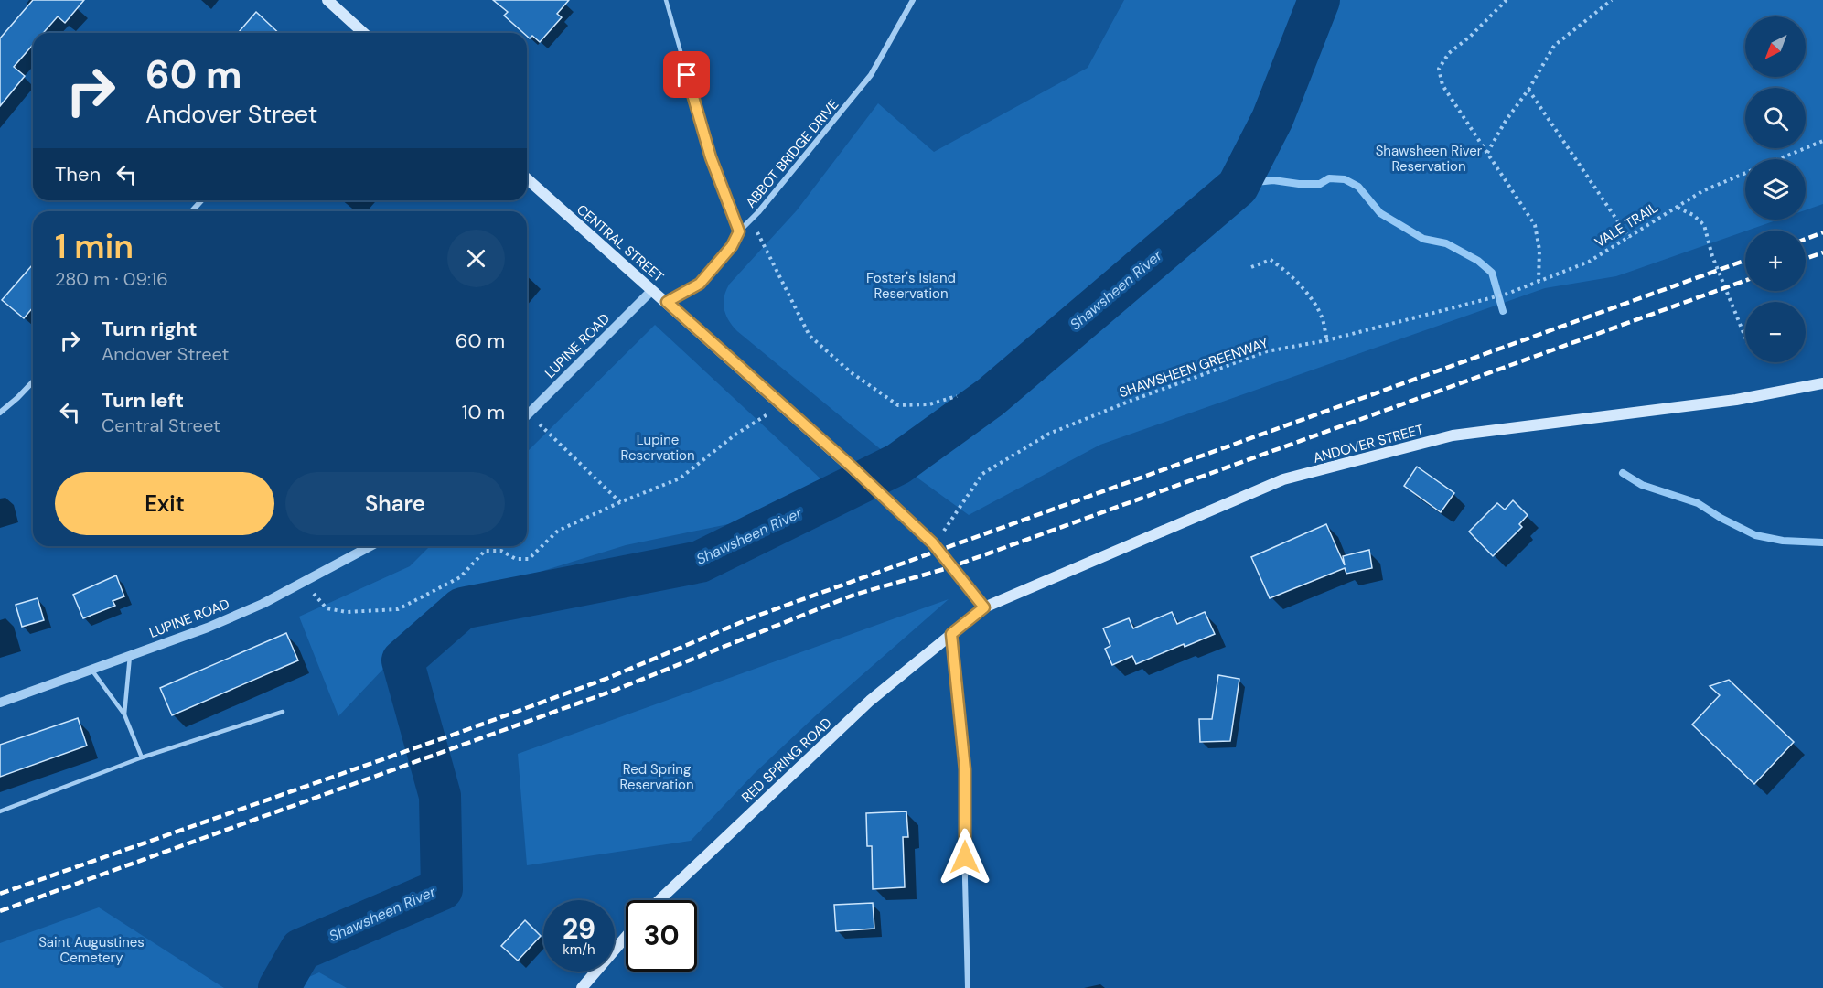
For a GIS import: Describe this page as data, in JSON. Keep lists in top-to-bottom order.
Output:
{
  "streets": {
    "main road": ["CENTRAL STREET", "ANDOVER STREET", "RED SPRING ROAD"],
    "street": ["ABBOT BRIDGE DRIVE", "LUPINE ROAD"],
    "path": ["VALE TRAIL", "SHAWSHEEN GREENWAY"]
  },
  "crossings": [
    ["ABBOT BRIDGE DRIVE", "CENTRAL STREET"],
    ["VALE TRAIL", "SHAWSHEEN GREENWAY"],
    ["CENTRAL STREET", "LUPINE ROAD"],
    ["CENTRAL STREET", "SHAWSHEEN GREENWAY"],
    ["CENTRAL STREET", "ANDOVER STREET"],
    ["ANDOVER STREET", "RED SPRING ROAD"]
  ],
  "water": ["Shawsheen River"],
  "parks": [
    "Shawsheen River Reservation",
    "Foster's Island Reservation",
    "Lupine Reservation",
    "Red Spring Reservation",
    "Saint Augustines Cemetery"
  ],
  "north": "bottom left",
  "page": {
    "map_buttons": ["+", "−"],
    "turn": ["60 m", "Andover Street"],
    "then": "Then",
    "heading": ["1 min", "280 m · 09:16"],
    "list": [
      {
        "name": "Turn right",
        "note": "Andover Street",
        "value": "60 m"
      },
      {
        "name": "Turn left",
        "note": "Central Street",
        "value": "10 m"
      }
    ],
    "buttons": ["Exit", "Share"],
    "speed": "29 km/h",
    "limit": "30"
  }
}
